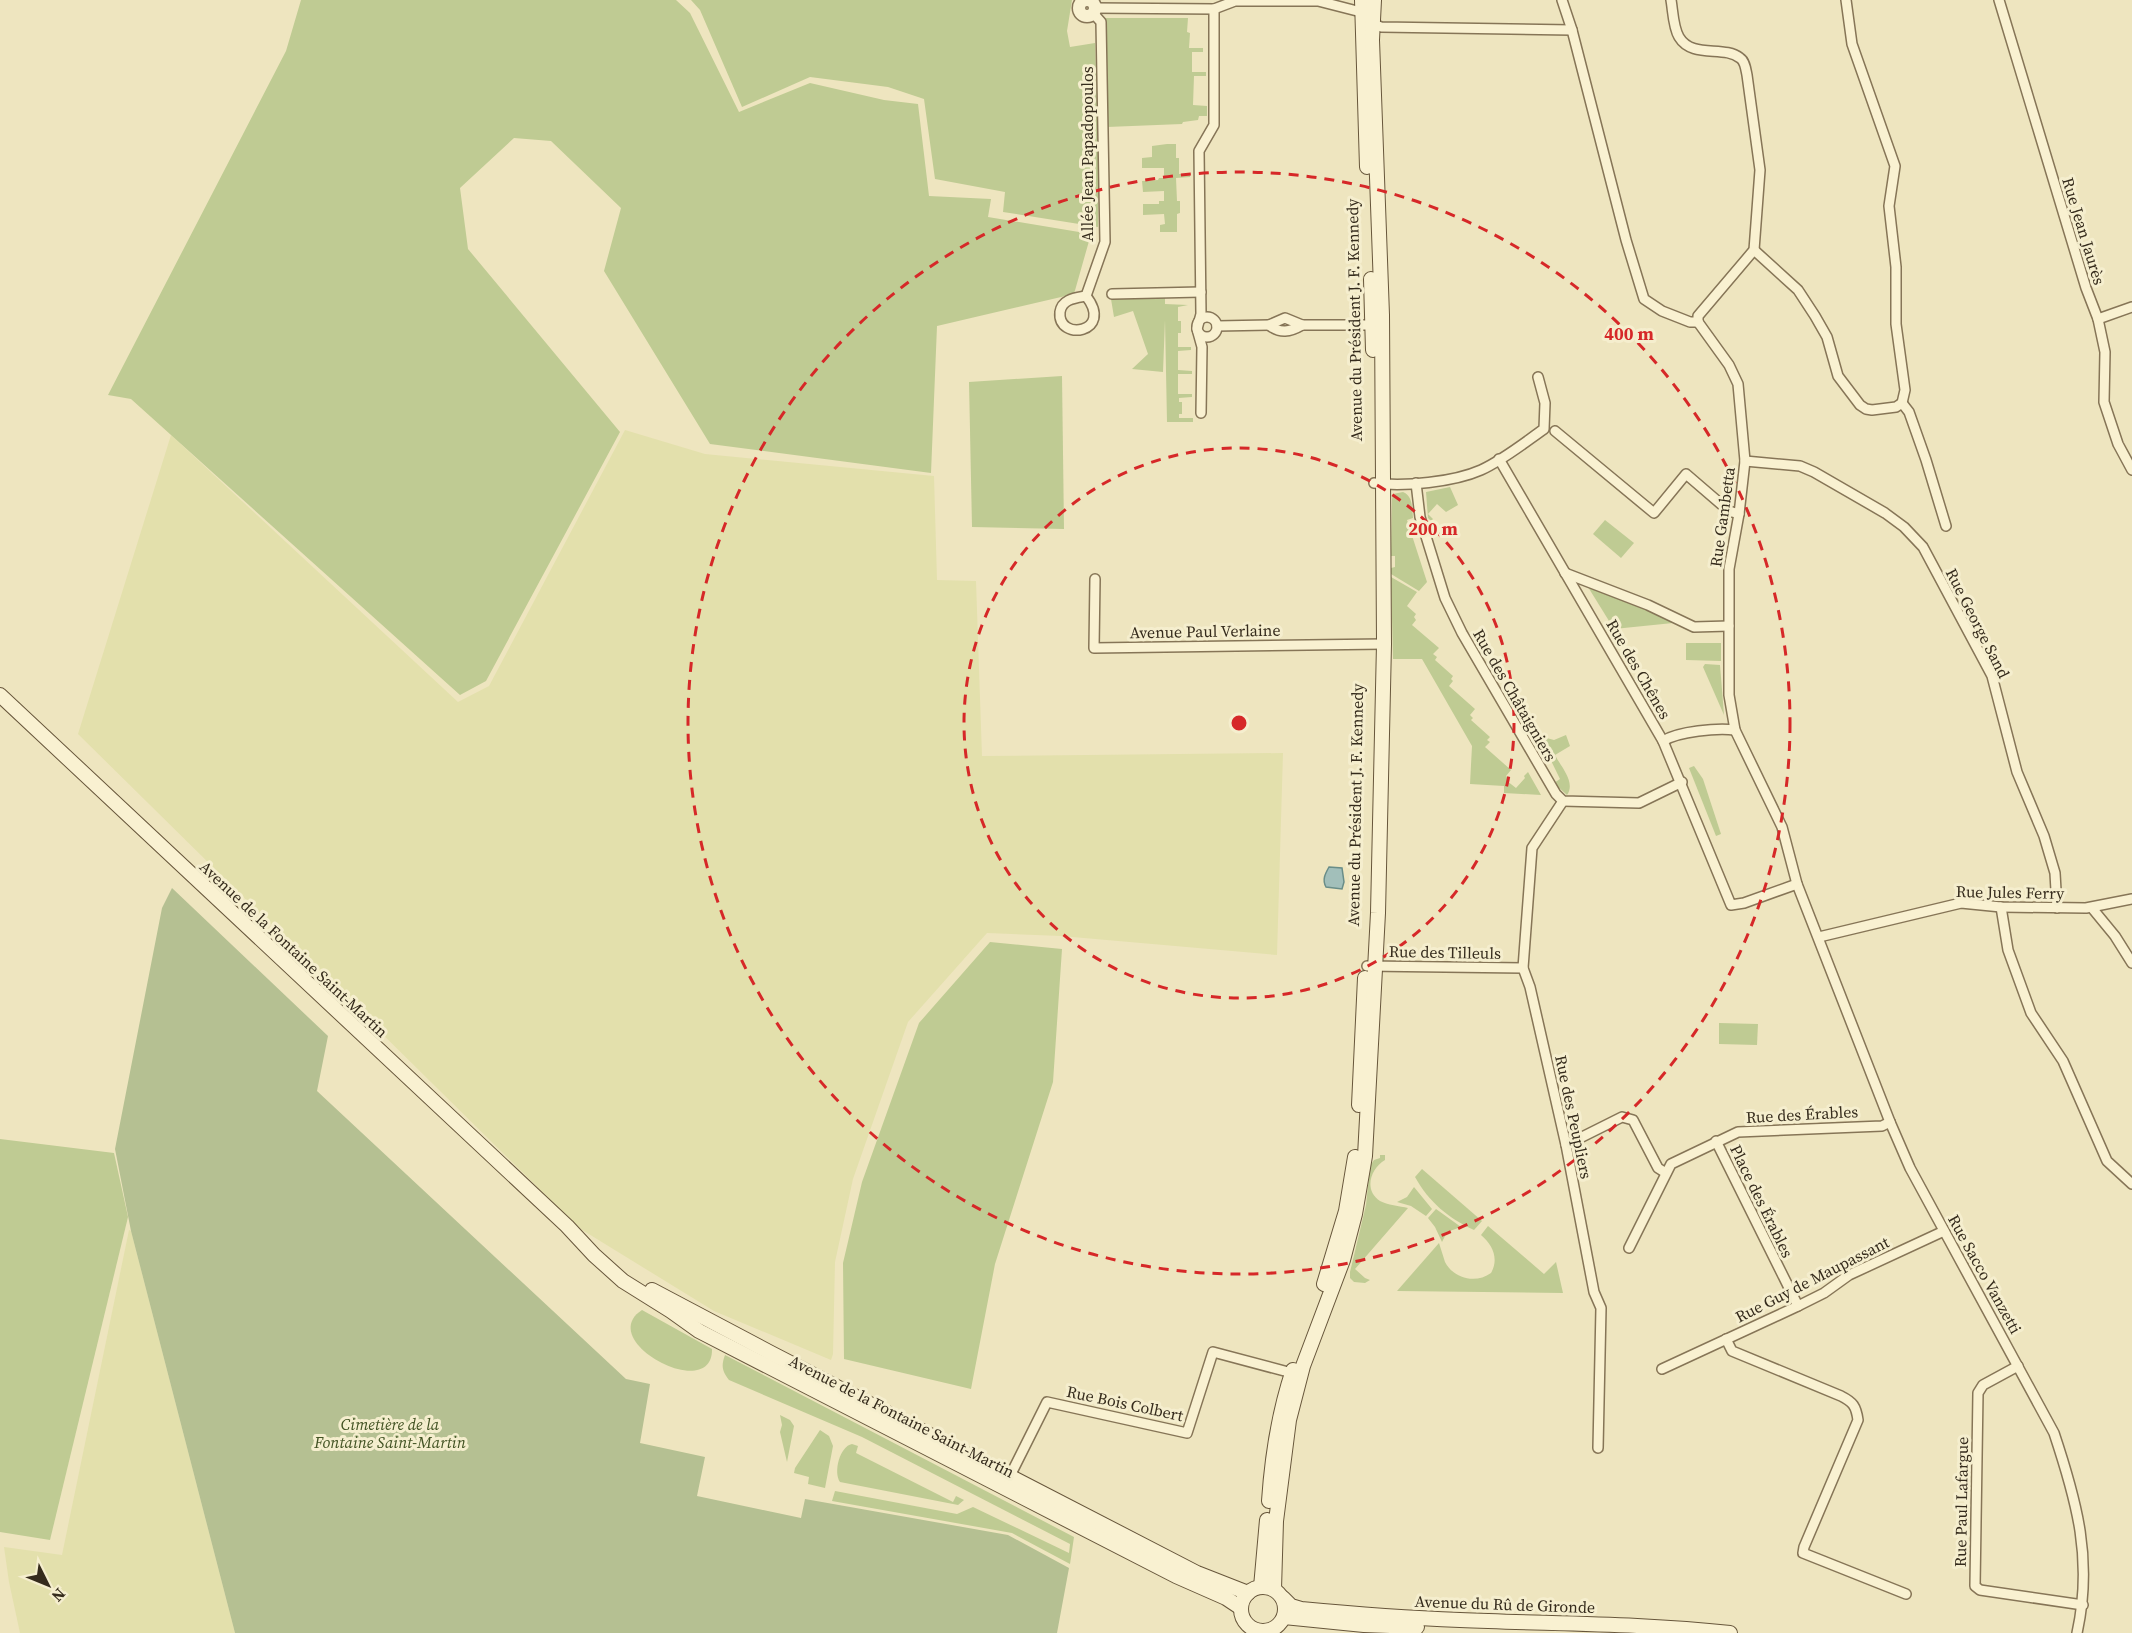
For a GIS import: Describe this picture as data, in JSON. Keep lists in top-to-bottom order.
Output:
{
  "streets": {
    "main road": ["Avenue du Président J. F. Kennedy", "Avenue de la Fontaine Saint-Martin", "Avenue du Rû de Gironde"],
    "street": [
      "Allée Jean Papadopoulos",
      "Rue Jean Jaurès",
      "Rue Gambetta",
      "Rue George Sand",
      "Avenue Paul Verlaine",
      "Rue des Chênes",
      "Rue des Châtaigniers",
      "Rue Jules Ferry",
      "Rue des Tilleuls",
      "Rue des Érables",
      "Rue des Peupliers",
      "Place des Érables",
      "Rue Sacco Vanzetti",
      "Rue Guy de Maupassant",
      "Rue Bois Colbert",
      "Rue Paul Lafargue"
    ]
  },
  "crossings": [
    ["Avenue du Président J. F. Kennedy", "Avenue Paul Verlaine"],
    ["Avenue du Président J. F. Kennedy", "Avenue de la Fontaine Saint-Martin"],
    ["Avenue du Président J. F. Kennedy", "Rue des Tilleuls"],
    ["Avenue du Président J. F. Kennedy", "Rue Bois Colbert"],
    ["Avenue du Président J. F. Kennedy", "Avenue du Rû de Gironde"],
    ["Rue Gambetta", "Rue George Sand"],
    ["Rue Gambetta", "Rue des Chênes"],
    ["Rue Gambetta", "Rue Jules Ferry"],
    ["Rue Gambetta", "Rue Sacco Vanzetti"],
    ["Rue George Sand", "Rue Jules Ferry"],
    ["Rue des Châtaigniers", "Rue des Peupliers"],
    ["Rue Jules Ferry", "Rue Sacco Vanzetti"],
    ["Avenue de la Fontaine Saint-Martin", "Rue Bois Colbert"],
    ["Avenue de la Fontaine Saint-Martin", "Avenue du Rû de Gironde"],
    ["Rue des Tilleuls", "Rue des Peupliers"],
    ["Rue des Érables", "Place des Érables"],
    ["Rue des Érables", "Rue Sacco Vanzetti"],
    ["Place des Érables", "Rue Guy de Maupassant"],
    ["Rue Sacco Vanzetti", "Rue Guy de Maupassant"],
    ["Rue Sacco Vanzetti", "Rue Paul Lafargue"]
  ],
  "parks": ["Cimetière de la Fontaine Saint-Martin"],
  "north": "bottom right",
  "rings": ["400 m", "200 m"]
}
